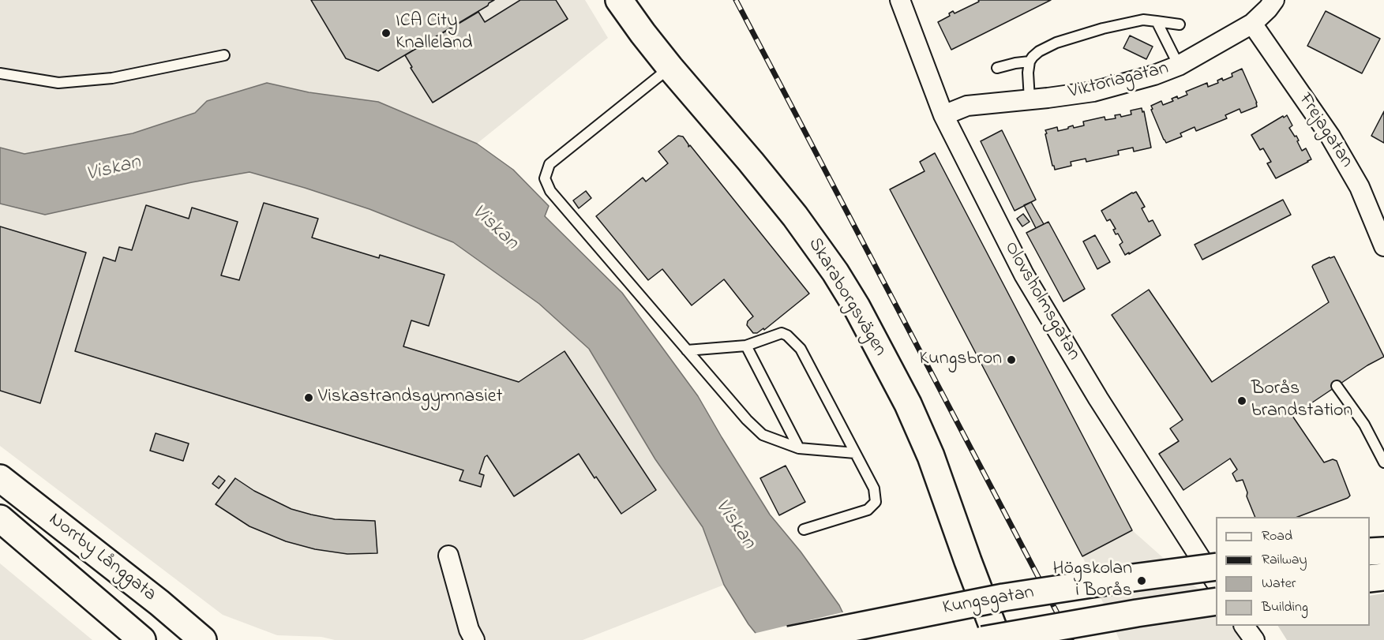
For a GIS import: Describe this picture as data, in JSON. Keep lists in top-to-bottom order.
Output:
{
  "streets": {
    "main road": ["Skaraborgsvägen", "Norrby Långgata", "Kungsgatan"],
    "street": ["Viktoriagatan", "Frejagatan", "Olovsholmsgatan"]
  },
  "crossings": [
    ["Viktoriagatan", "Frejagatan"],
    ["Viktoriagatan", "Olovsholmsgatan"]
  ],
  "water": ["Viskan"],
  "places": [
    "ICA City Knalleland",
    "Kungsbron",
    "Viskastrandsgymnasiet",
    "Borås brandstation",
    "Högskolan i Borås"
  ],
  "legend": [
    "Road",
    "Railway",
    "Water",
    "Building"
  ]
}
